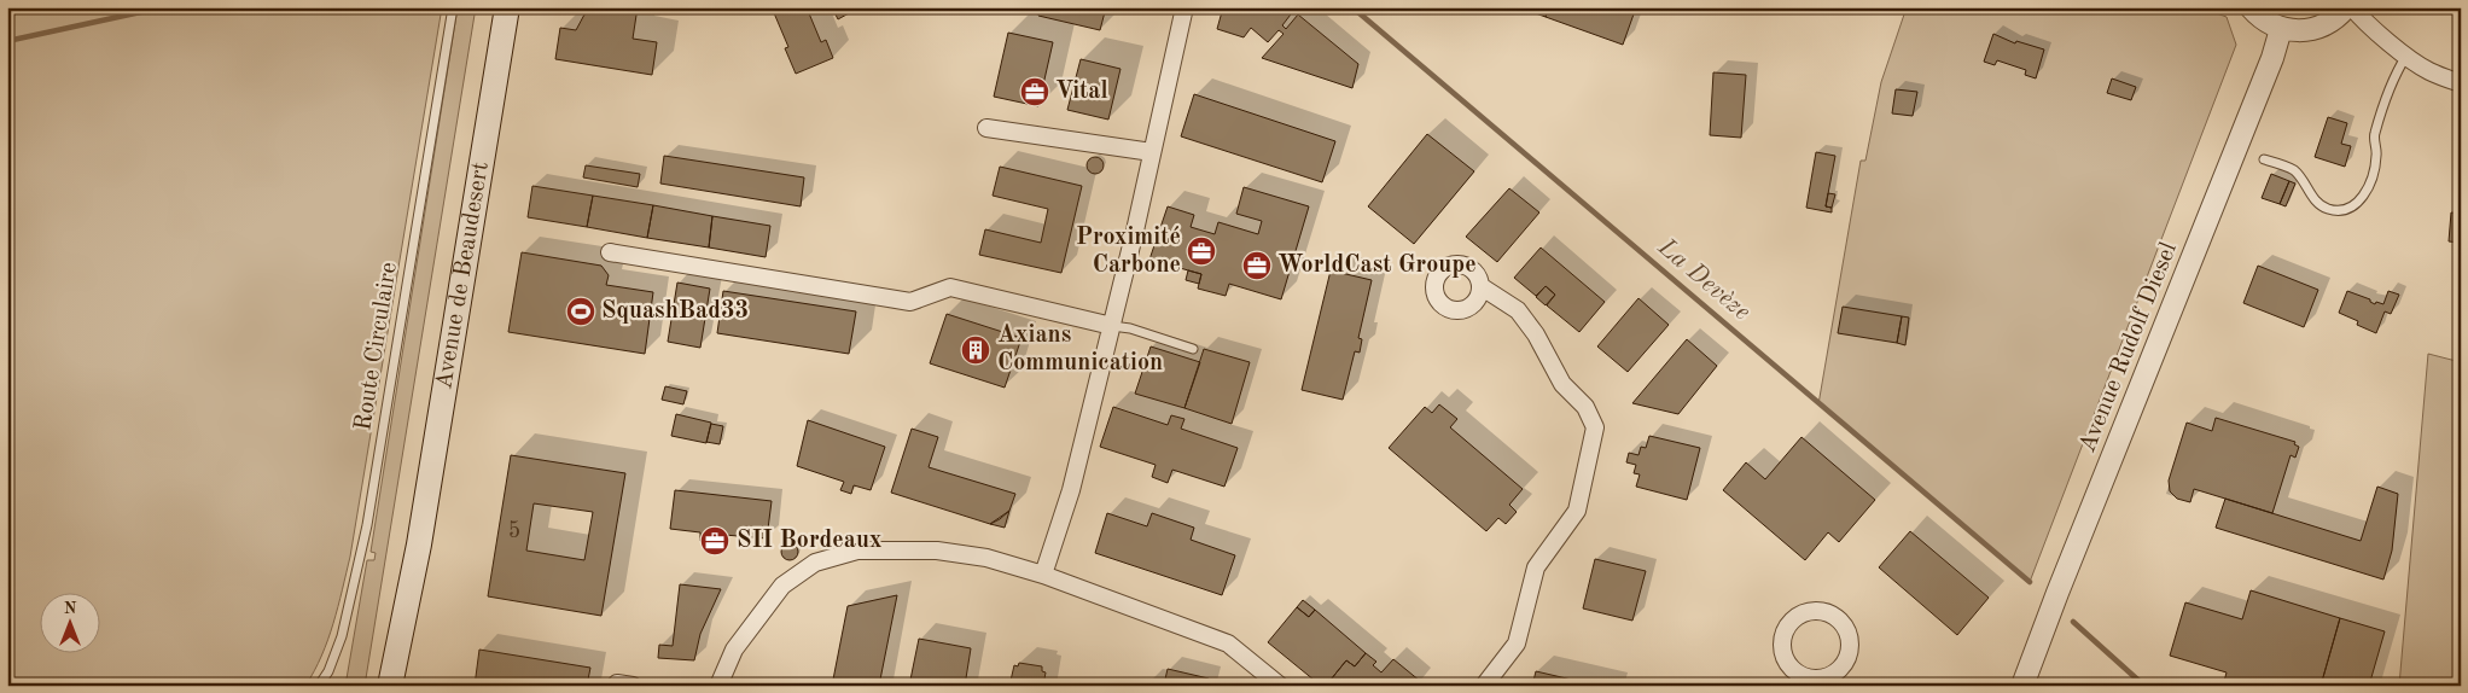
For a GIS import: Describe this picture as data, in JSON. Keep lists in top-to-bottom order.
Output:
{
  "streets": {
    "main road": ["Avenue de Beaudesert"],
    "street": ["Avenue Rudolf Diesel"],
    "lane": ["Route Circulaire"]
  },
  "water": ["La Devèze"],
  "places": {
    "office": [
      "Vital",
      "Proximité Carbone",
      "WorldCast Groupe",
      "SII Bordeaux"
    ],
    "sports": ["SquashBad33"],
    "building": ["Axians Communication"]
  },
  "house_numbers": ["5"],
  "north": "top"
}
